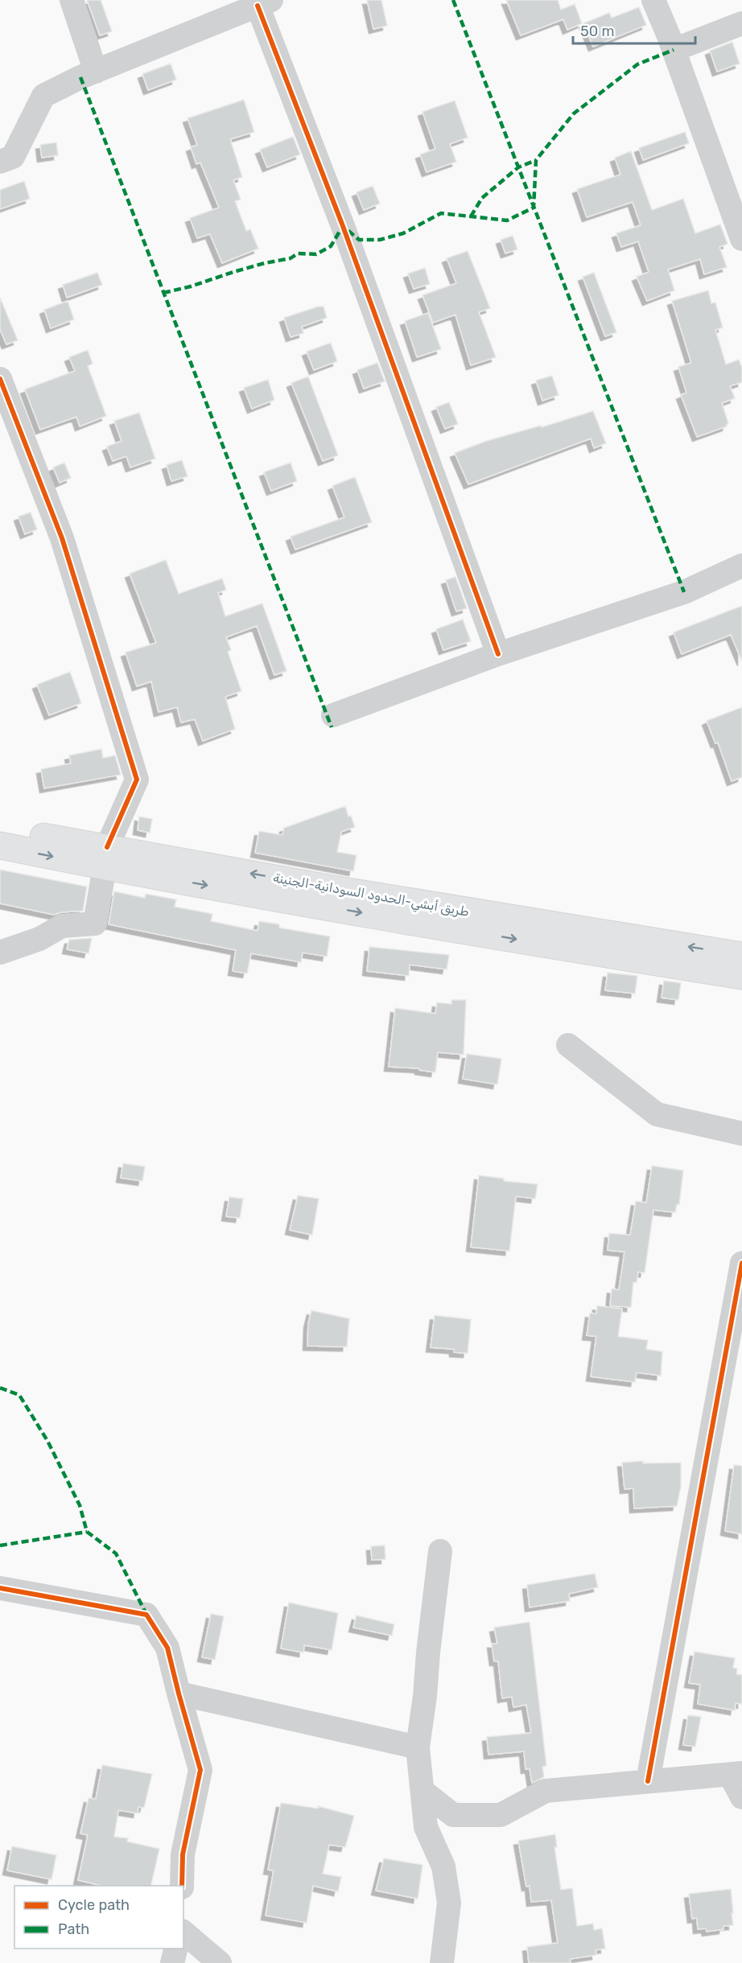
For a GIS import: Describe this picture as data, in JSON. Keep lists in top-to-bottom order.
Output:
{
  "streets": {
    "highway": ["طريق أبشي-الحدود السودانية-الجنينة"]
  },
  "legend": ["Cycle path", "Path"],
  "scale_bar": "50 m"
}
